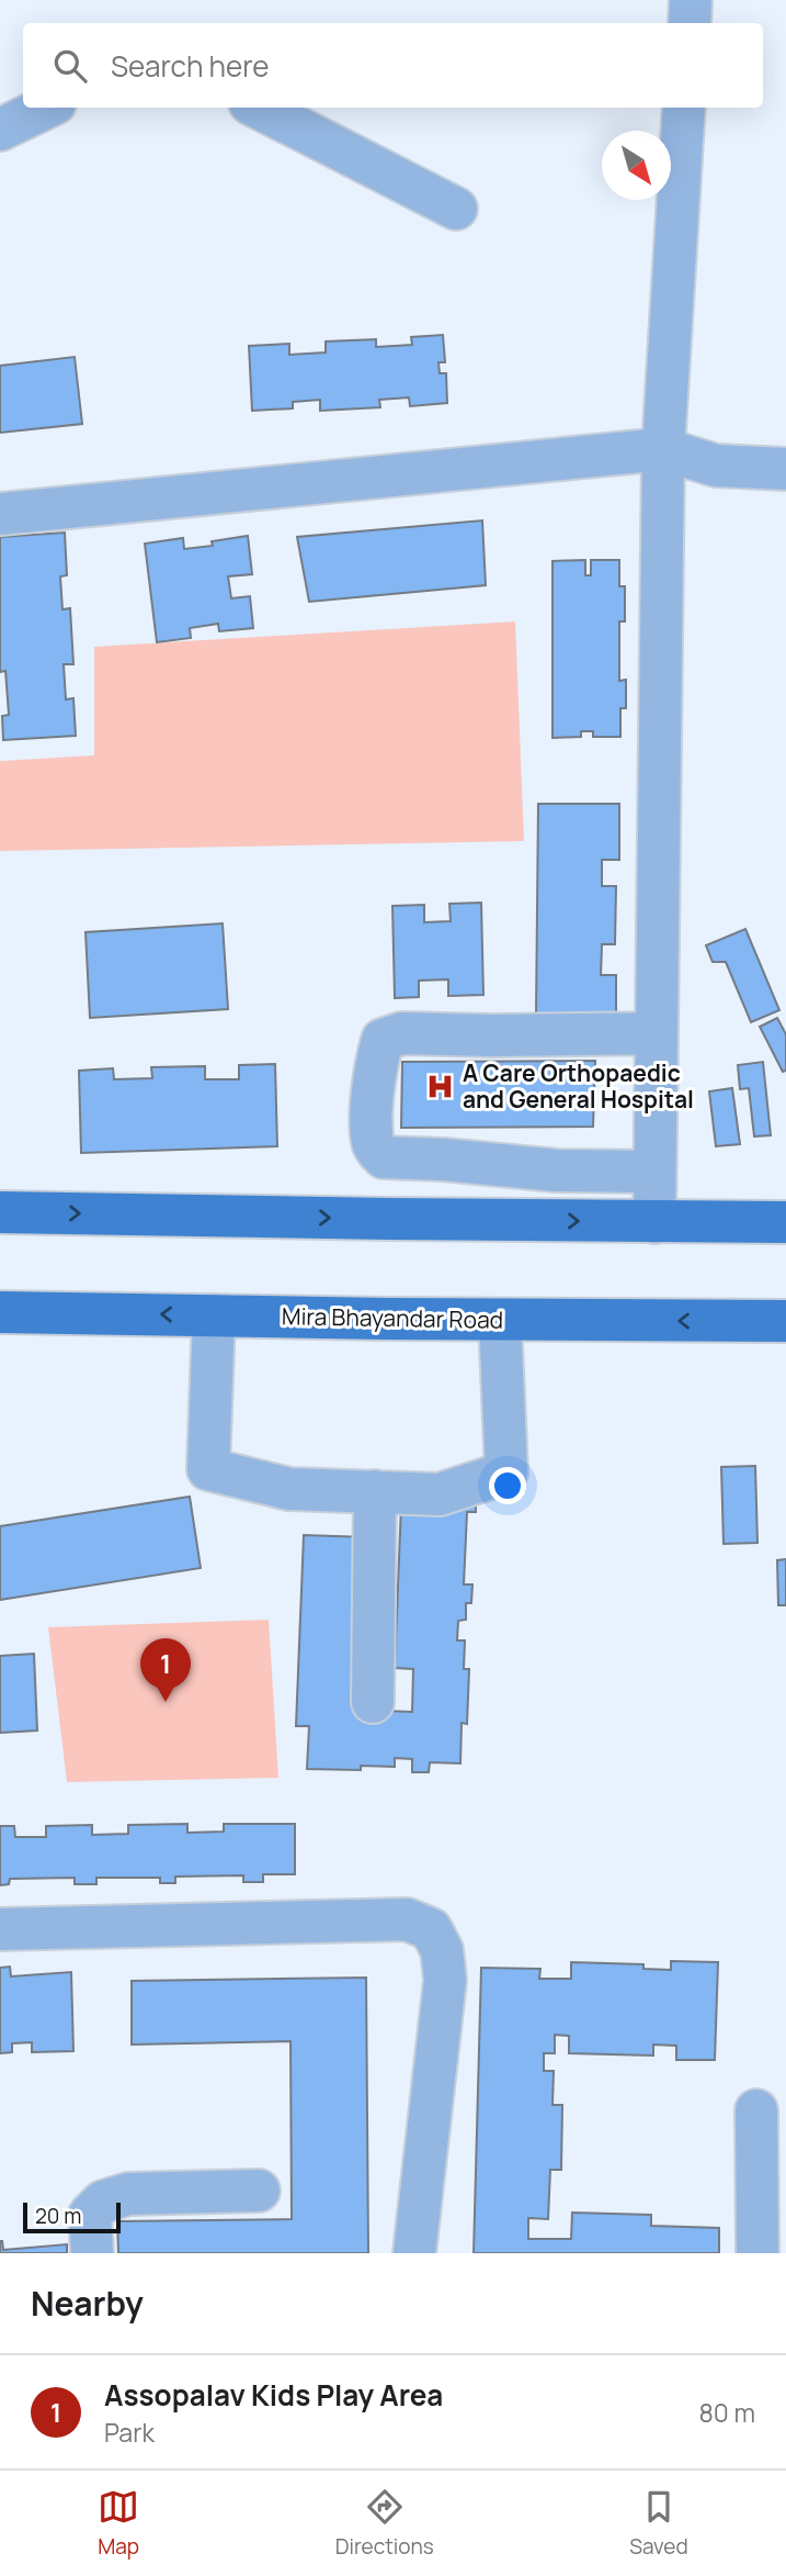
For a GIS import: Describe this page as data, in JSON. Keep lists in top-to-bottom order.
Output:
{
  "streets": {
    "main road": ["Mira Bhayandar Road"]
  },
  "places": {
    "hospital": ["A Care Orthopaedic and General Hospital"]
  },
  "scale_bar": "20 m",
  "north": "bottom right",
  "page": {
    "search": "Search here",
    "pins": "1",
    "scale": "20 m",
    "heading": "Nearby",
    "list": [
      {
        "mark": "1",
        "name": "Assopalav Kids Play Area",
        "note": "Park",
        "value": "80 m"
      }
    ],
    "nav": ["Map", "Directions", "Saved"]
  }
}
